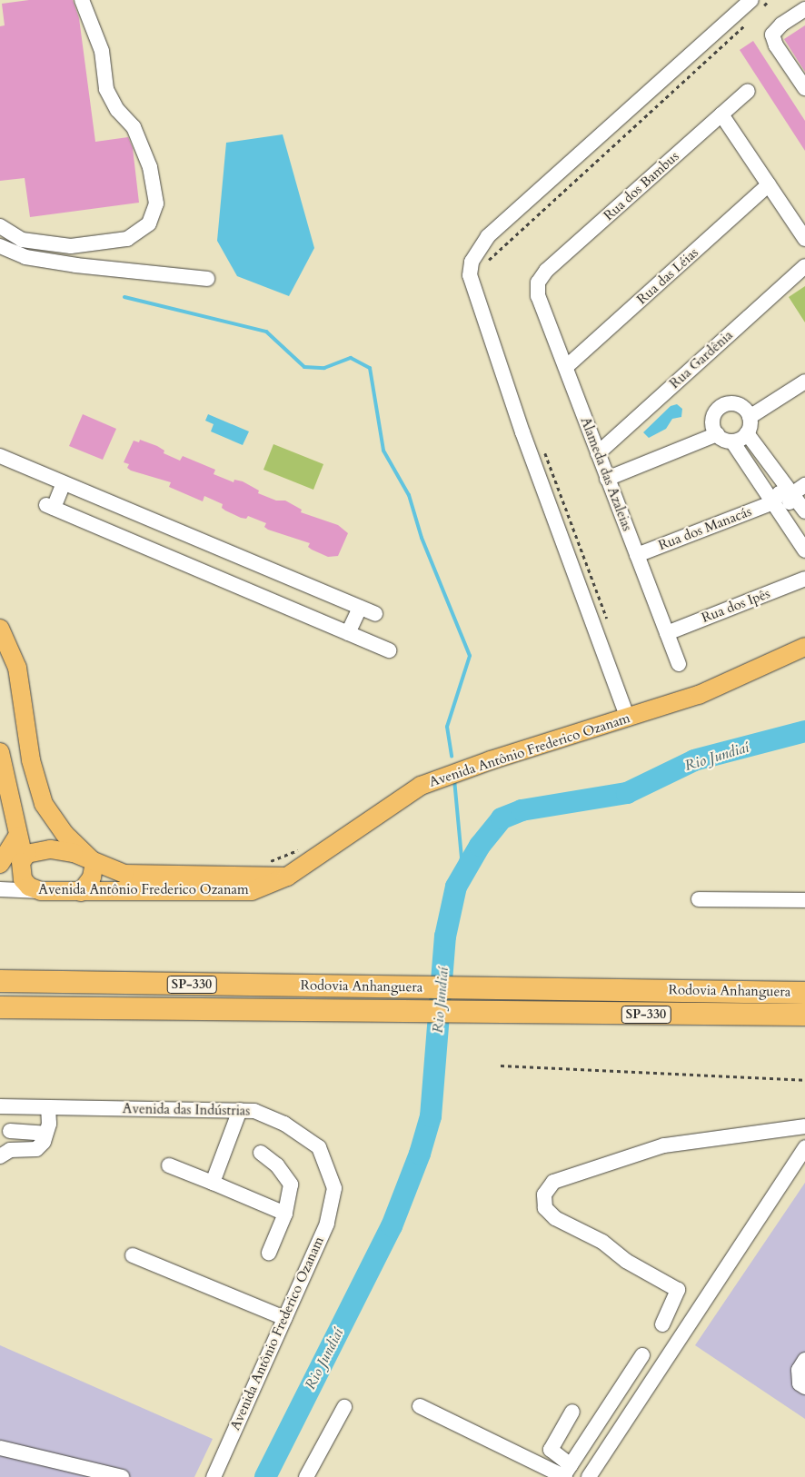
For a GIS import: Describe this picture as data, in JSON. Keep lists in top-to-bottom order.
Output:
{
  "streets": {
    "highway": ["SP-330", "Rodovia Anhanguera"],
    "main road": ["Avenida Antônio Frederico Ozanam"],
    "street": [
      "Rua dos Bambus",
      "Rua das Léias",
      "Rua Gardênia",
      "Alameda das Azaleias",
      "Rua dos Manacás",
      "Rua dos Ipês",
      "Avenida das Indústrias"
    ]
  },
  "crossings": [
    ["Rua dos Bambus", "Alameda das Azaleias"],
    ["Rua das Léias", "Alameda das Azaleias"],
    ["Rua Gardênia", "Alameda das Azaleias"],
    ["Alameda das Azaleias", "Rua dos Manacás"],
    ["Alameda das Azaleias", "Rua dos Ipês"],
    ["Avenida Antônio Frederico Ozanam", "Avenida das Indústrias"]
  ],
  "water": ["Rio Jundiaí"]
}
